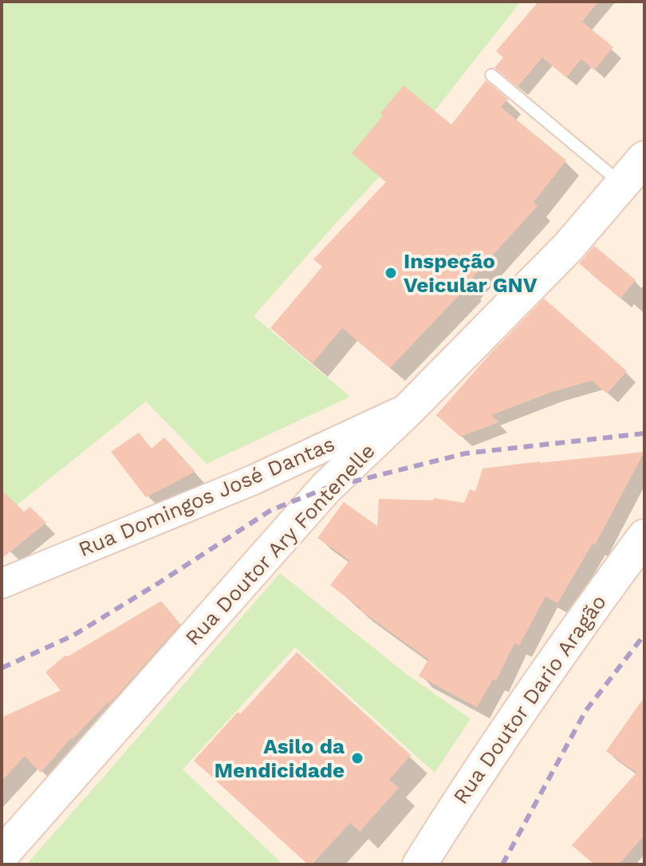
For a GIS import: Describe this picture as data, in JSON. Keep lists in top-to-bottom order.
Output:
{
  "streets": {
    "main road": ["Rua Doutor Ary Fontenelle", "Rua Doutor Dario Aragão"],
    "street": ["Rua Domingos José Dantas"]
  },
  "crossings": [
    ["Rua Domingos José Dantas", "Rua Doutor Ary Fontenelle"]
  ],
  "places": ["Inspeção Veicular GNV", "Asilo da Mendicidade"]
}
